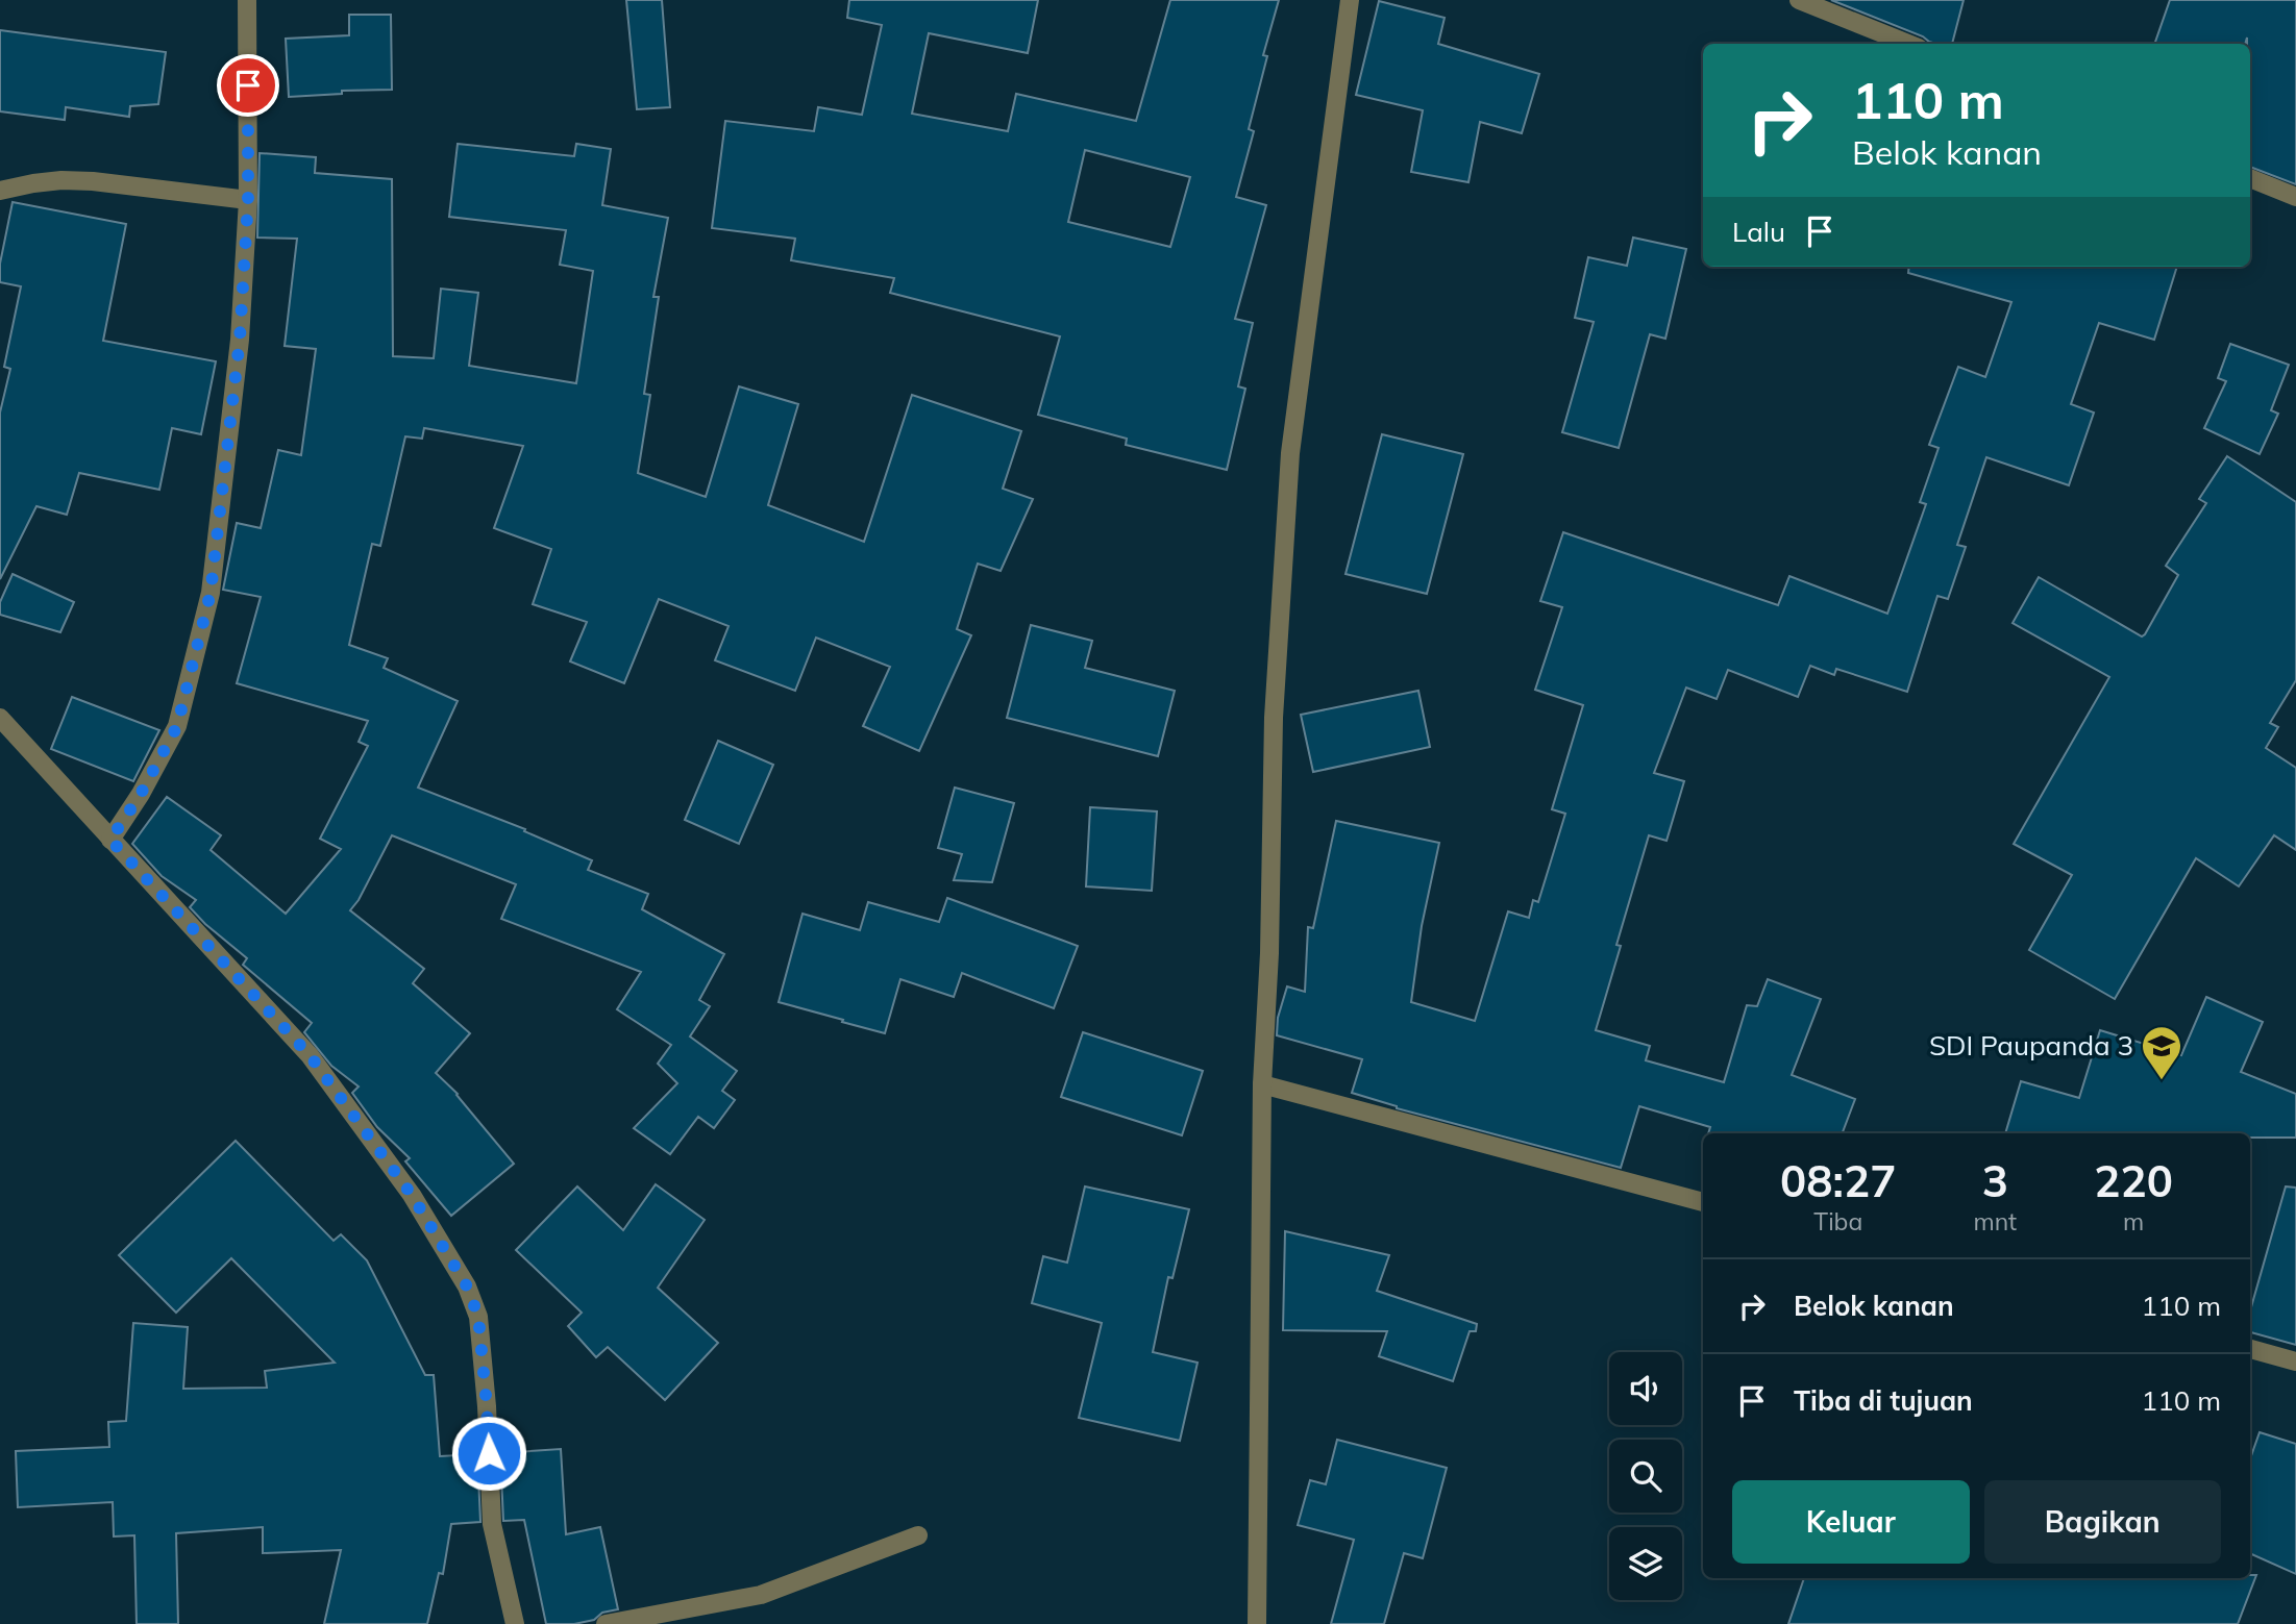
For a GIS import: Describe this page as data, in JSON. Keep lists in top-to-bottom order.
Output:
{
  "places": {
    "school or university": ["SDI Paupanda 3"]
  },
  "page": {
    "turn": ["110 m", "Belok kanan"],
    "then": "Lalu",
    "eta": [
      "08:27",
      "Tiba",
      "3",
      "mnt",
      "220",
      "m"
    ],
    "list": [
      {
        "name": "Belok kanan",
        "value": "110 m"
      },
      {
        "name": "Tiba di tujuan",
        "value": "110 m"
      }
    ],
    "buttons": ["Keluar", "Bagikan"]
  }
}
